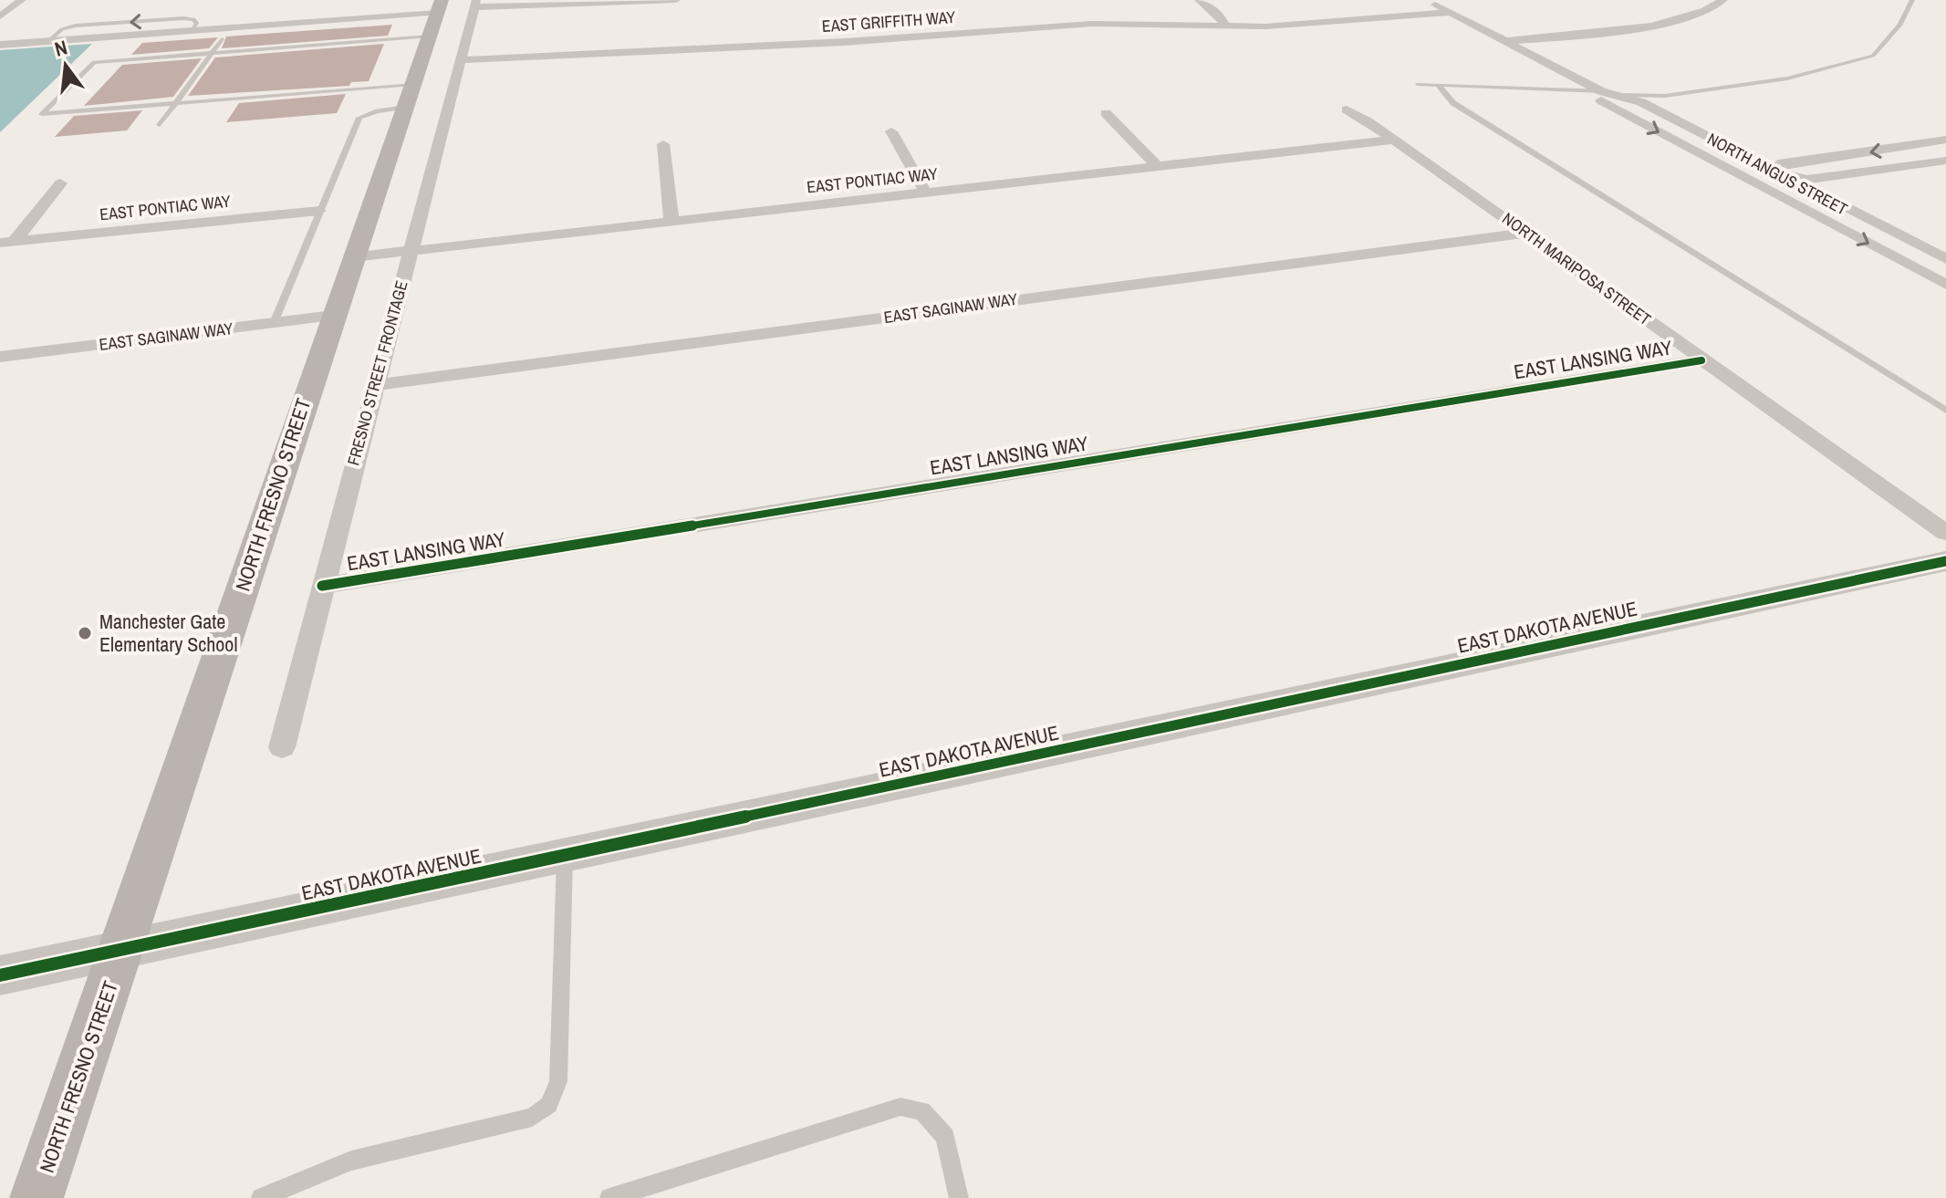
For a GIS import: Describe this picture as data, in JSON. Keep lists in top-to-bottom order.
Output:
{
  "streets": {
    "main road": ["NORTH FRESNO STREET"],
    "street": [
      "EAST GRIFFITH WAY",
      "NORTH ANGUS STREET",
      "EAST PONTIAC WAY",
      "NORTH MARIPOSA STREET",
      "EAST SAGINAW WAY",
      "EAST LANSING WAY",
      "FRESNO STREET FRONTAGE",
      "EAST DAKOTA AVENUE"
    ]
  },
  "crossings": [
    ["EAST GRIFFITH WAY", "NORTH ANGUS STREET"],
    ["EAST GRIFFITH WAY", "FRESNO STREET FRONTAGE"],
    ["EAST PONTIAC WAY", "NORTH MARIPOSA STREET"],
    ["EAST PONTIAC WAY", "FRESNO STREET FRONTAGE"],
    ["EAST PONTIAC WAY", "NORTH FRESNO STREET"],
    ["NORTH MARIPOSA STREET", "EAST SAGINAW WAY"],
    ["NORTH MARIPOSA STREET", "EAST LANSING WAY"],
    ["EAST SAGINAW WAY", "FRESNO STREET FRONTAGE"],
    ["EAST SAGINAW WAY", "NORTH FRESNO STREET"],
    ["EAST LANSING WAY", "FRESNO STREET FRONTAGE"],
    ["NORTH FRESNO STREET", "EAST DAKOTA AVENUE"]
  ],
  "places": ["Manchester Gate Elementary School"],
  "north": "top"
}
